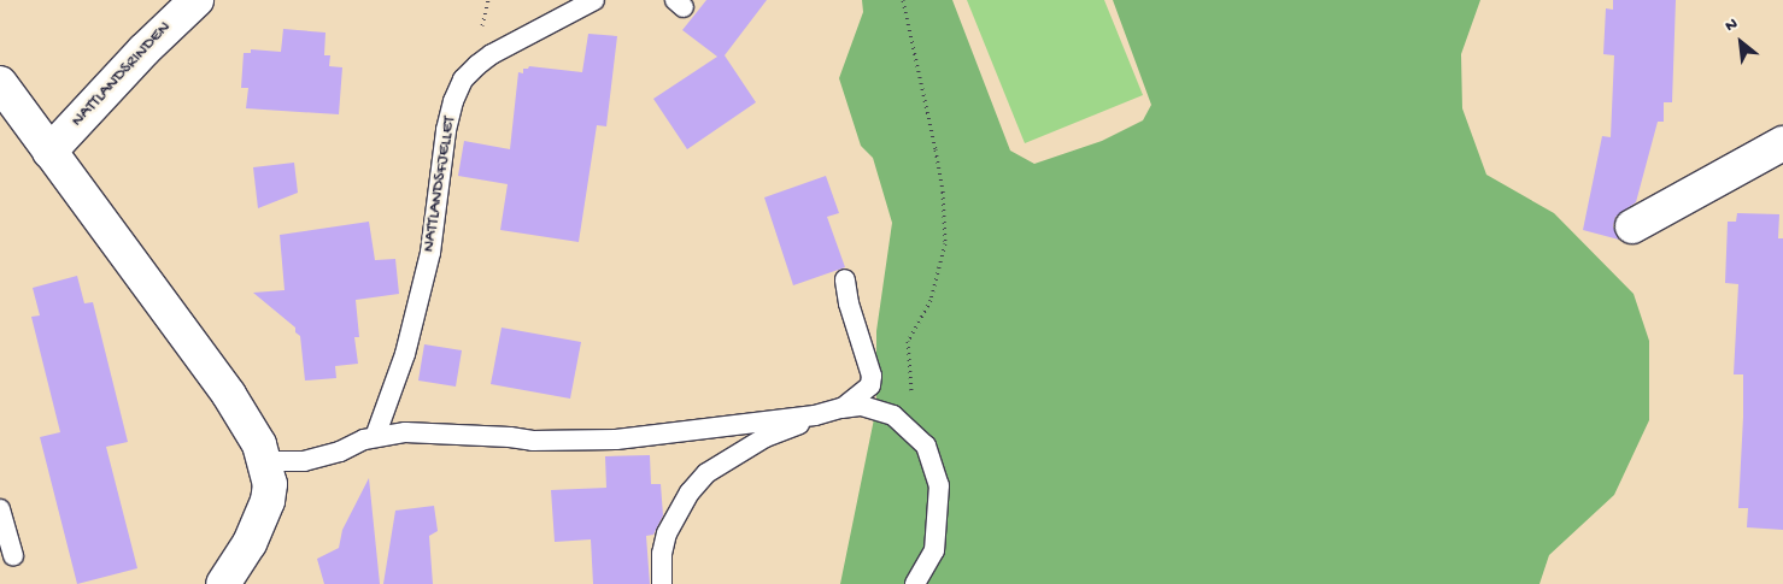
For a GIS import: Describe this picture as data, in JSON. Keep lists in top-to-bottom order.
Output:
{
  "streets": {
    "street": ["NATTLANDSRINDEN"],
    "lane": ["NATTLANDSFJELLET"]
  },
  "north": "top left"
}
